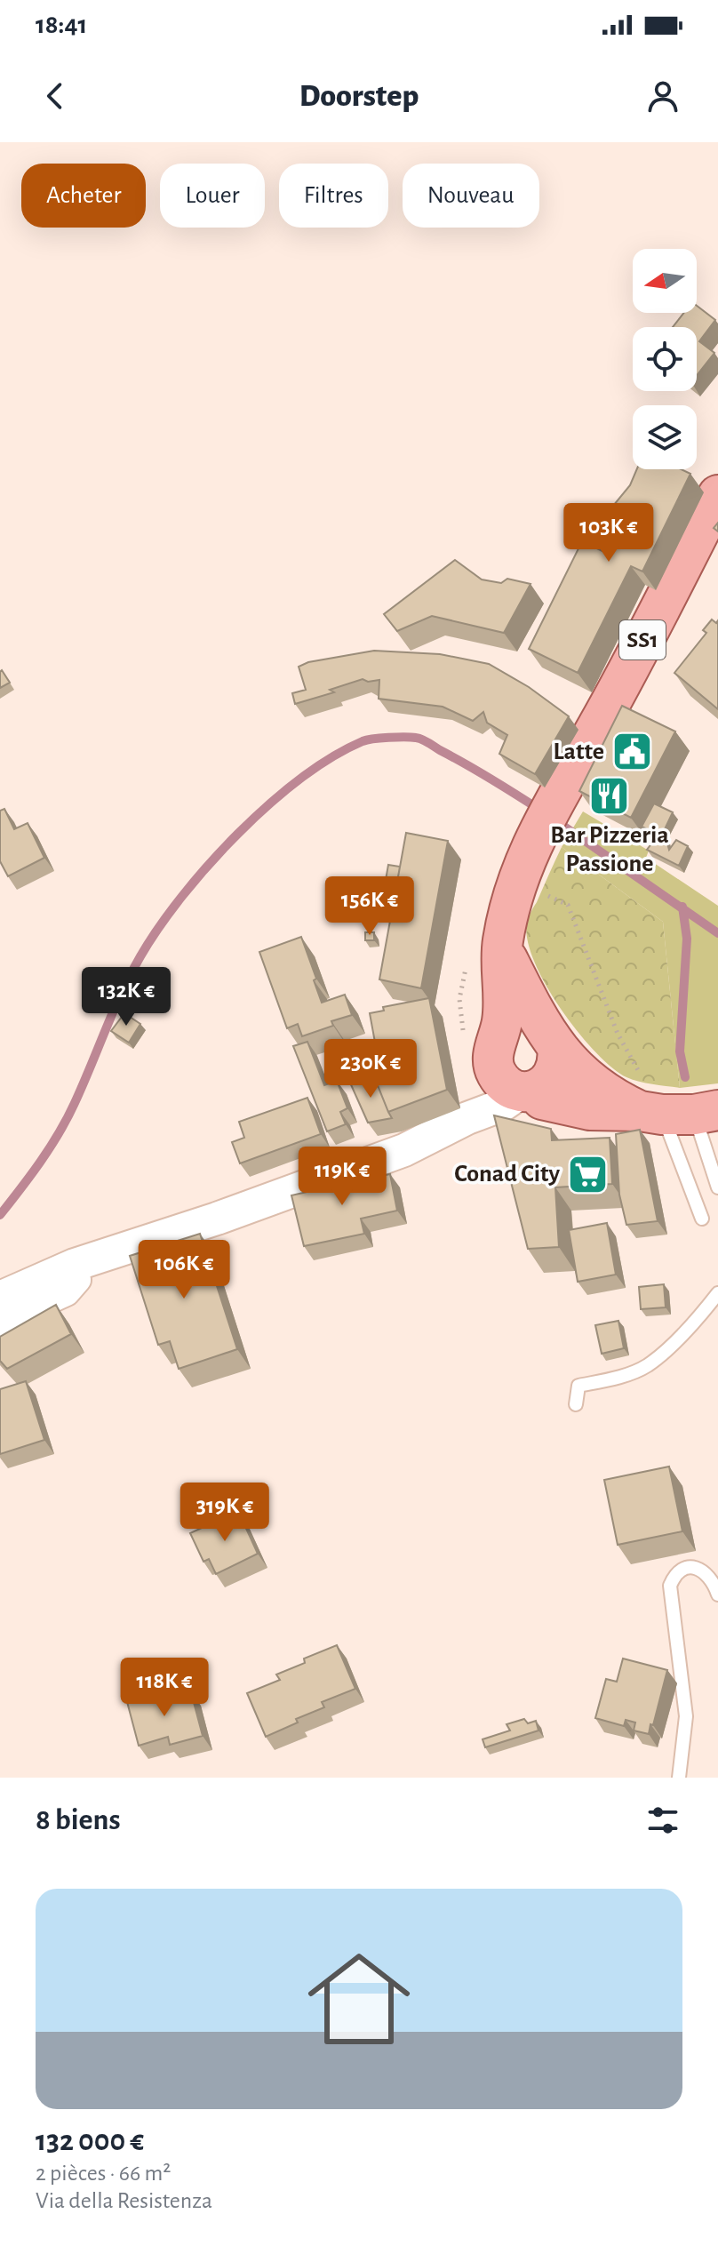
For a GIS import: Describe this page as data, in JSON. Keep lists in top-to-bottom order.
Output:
{
  "streets": {
    "main road": ["SS1"]
  },
  "places": {
    "public building": ["Latte"],
    "restaurant": ["Bar Pizzeria Passione"],
    "supermarket": ["Conad City"]
  },
  "north": "left",
  "page": {
    "status": "18:41",
    "header": "Doorstep",
    "chip": [
      "Acheter",
      "Louer",
      "Filtres",
      "Nouveau"
    ],
    "price": [
      "103K €",
      "156K €",
      "132K €",
      "230K €",
      "119K €",
      "106K €",
      "319K €",
      "118K €"
    ],
    "heading": "8 biens",
    "list": [
      {
        "name": "132 000 €",
        "note": "2 pièces · 66 m² · Via della Resistenza"
      }
    ]
  }
}
